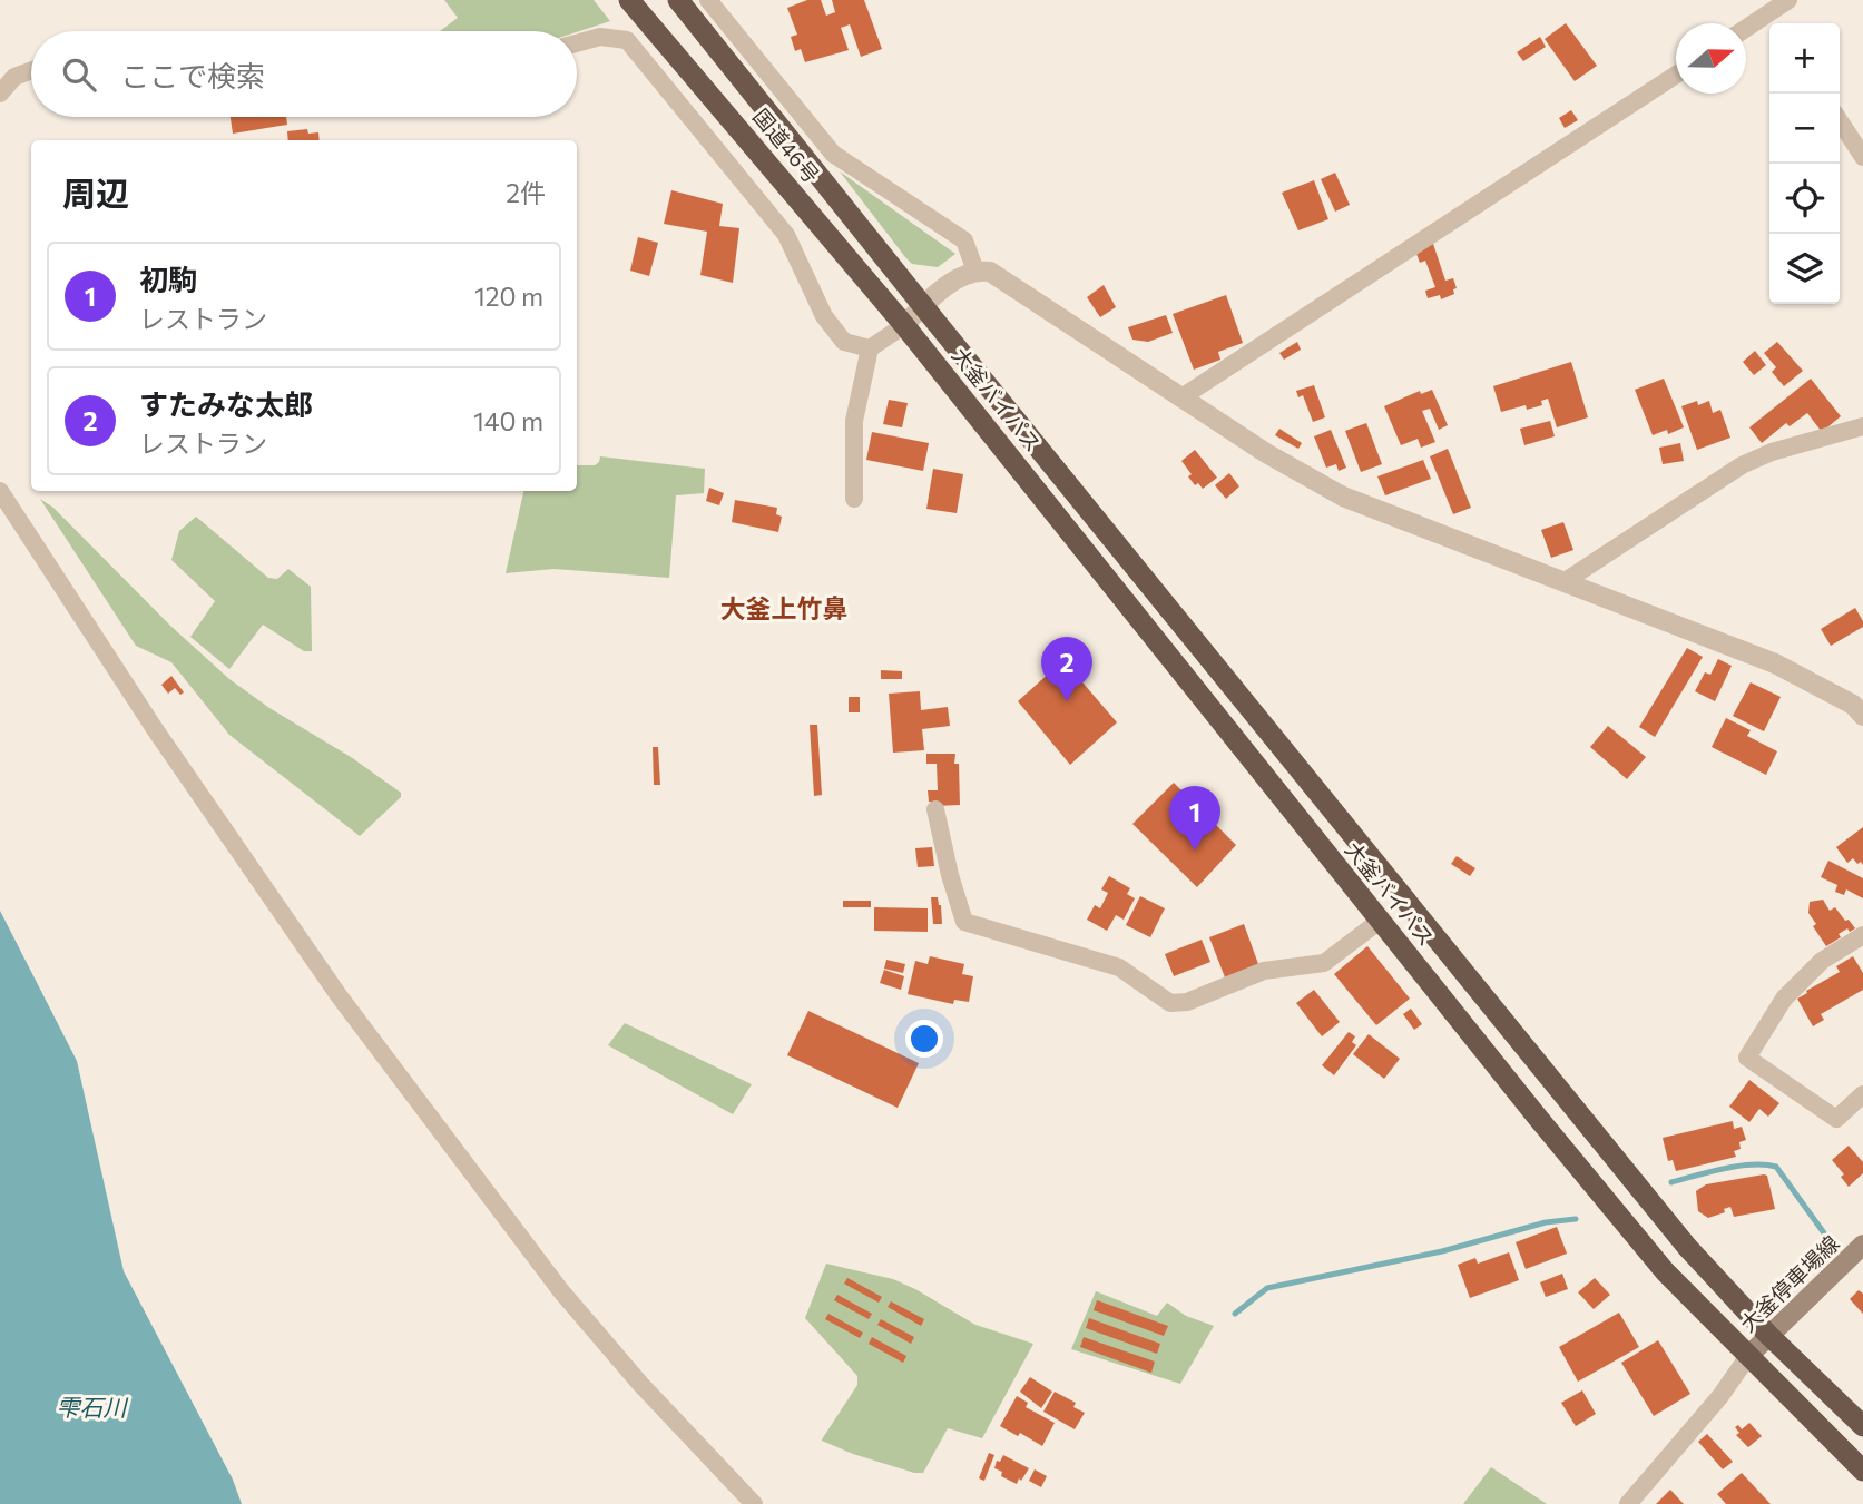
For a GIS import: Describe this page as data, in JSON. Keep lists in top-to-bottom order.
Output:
{
  "streets": {
    "highway": ["国道46号", "大釜バイパス"],
    "main road": ["大釜停車場線"]
  },
  "crossings": [
    ["国道46号", "大釜バイパス"],
    ["大釜バイパス", "大釜停車場線"]
  ],
  "districts": ["大釜上竹鼻"],
  "water": ["雫石川"],
  "north": "right",
  "page": {
    "map_buttons": ["+", "−"],
    "search": "ここで検索",
    "heading": ["周辺", "2件"],
    "list": [
      {
        "mark": "1",
        "name": "初駒",
        "note": "レストラン",
        "value": "120 m"
      },
      {
        "mark": "2",
        "name": "すたみな太郎",
        "note": "レストラン",
        "value": "140 m"
      }
    ],
    "pins": ["2", "1"]
  }
}
